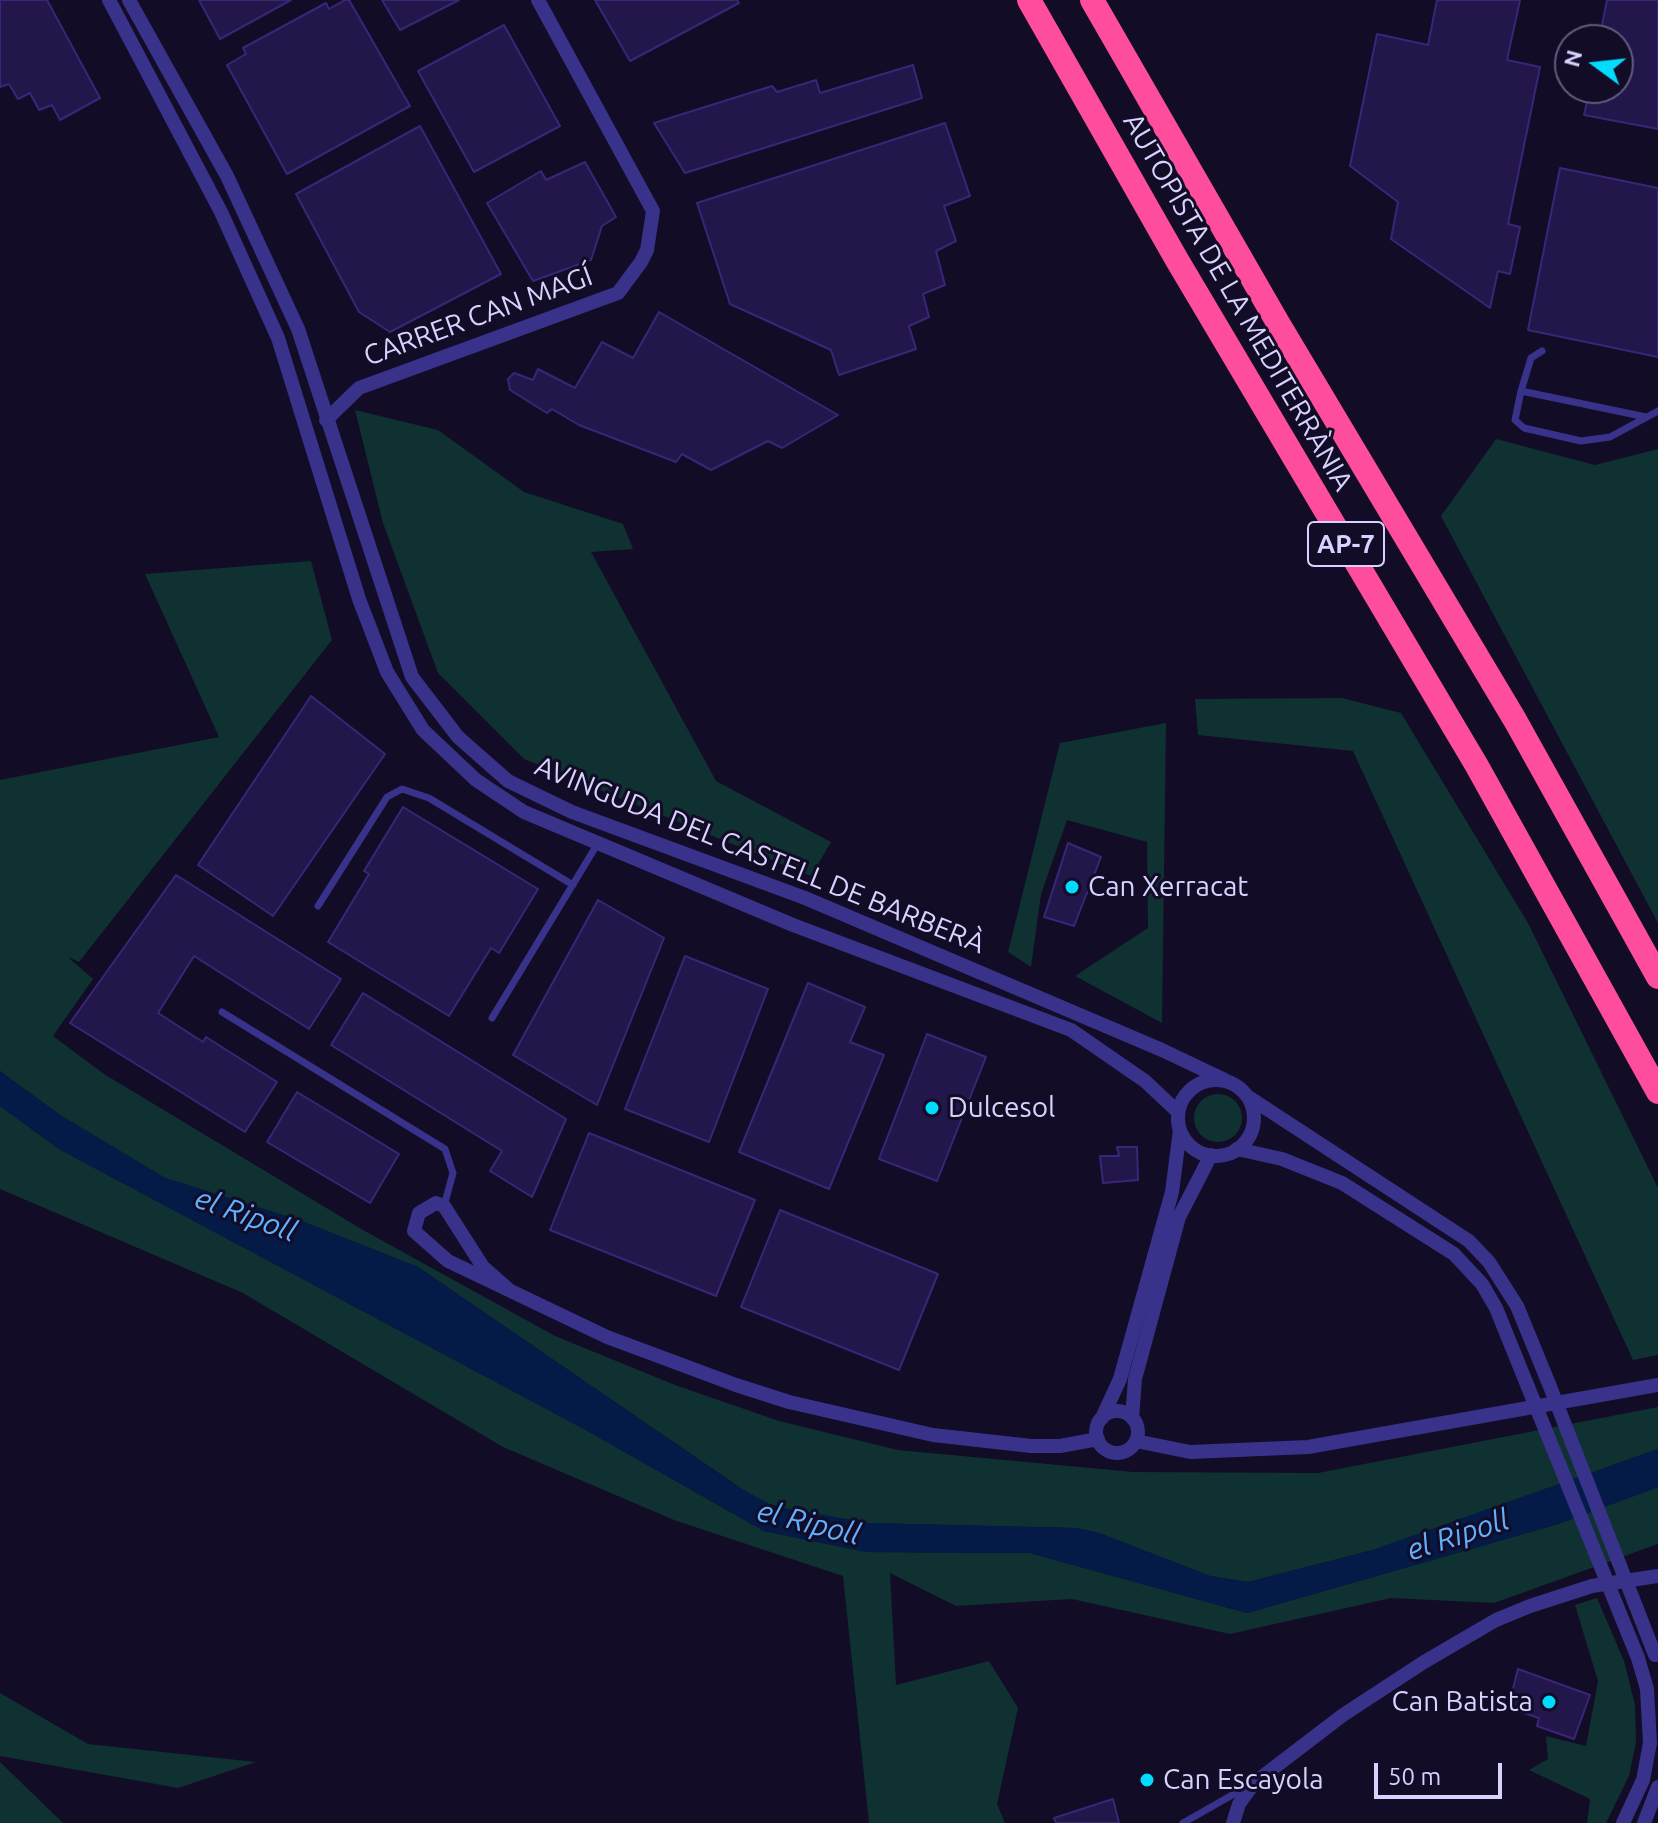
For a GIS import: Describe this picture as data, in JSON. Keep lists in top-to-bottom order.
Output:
{
  "streets": {
    "highway": ["AUTOPISTA DE LA MEDITERRÀNIA", "AP-7"],
    "street": ["CARRER CAN MAGÍ", "AVINGUDA DEL CASTELL DE BARBERÀ"]
  },
  "crossings": [
    ["CARRER CAN MAGÍ", "AVINGUDA DEL CASTELL DE BARBERÀ"]
  ],
  "water": ["el Ripoll"],
  "places": [
    "Can Xerracat",
    "Dulcesol",
    "Can Batista",
    "Can Escayola"
  ],
  "scale_bar": "50 m",
  "north": "left"
}
